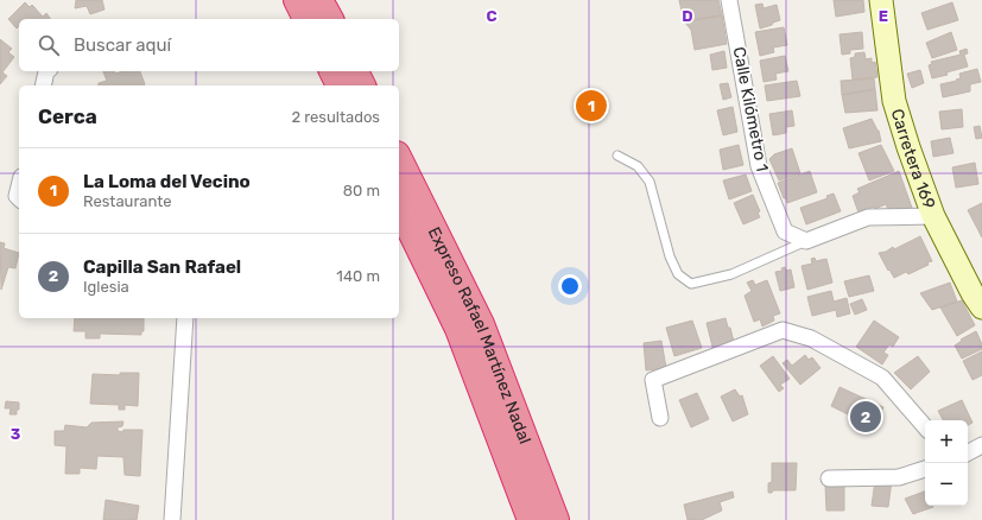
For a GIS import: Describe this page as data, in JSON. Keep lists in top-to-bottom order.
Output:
{
  "streets": {
    "highway": ["Expreso Rafael Martínez Nadal"],
    "street": ["Calle Kilómetro 1", "Carretera 169"]
  },
  "page": {
    "search": "Buscar aquí",
    "heading": ["Cerca", "2 resultados"],
    "pins": ["1", "2"],
    "list": [
      {
        "mark": "1",
        "name": "La Loma del Vecino",
        "note": "Restaurante",
        "value": "80 m"
      },
      {
        "mark": "2",
        "name": "Capilla San Rafael",
        "note": "Iglesia",
        "value": "140 m"
      }
    ],
    "map_buttons": ["+", "−"]
  },
  "grid": {
    "columns": ["C", "D", "E"],
    "rows": ["3"]
  }
}
